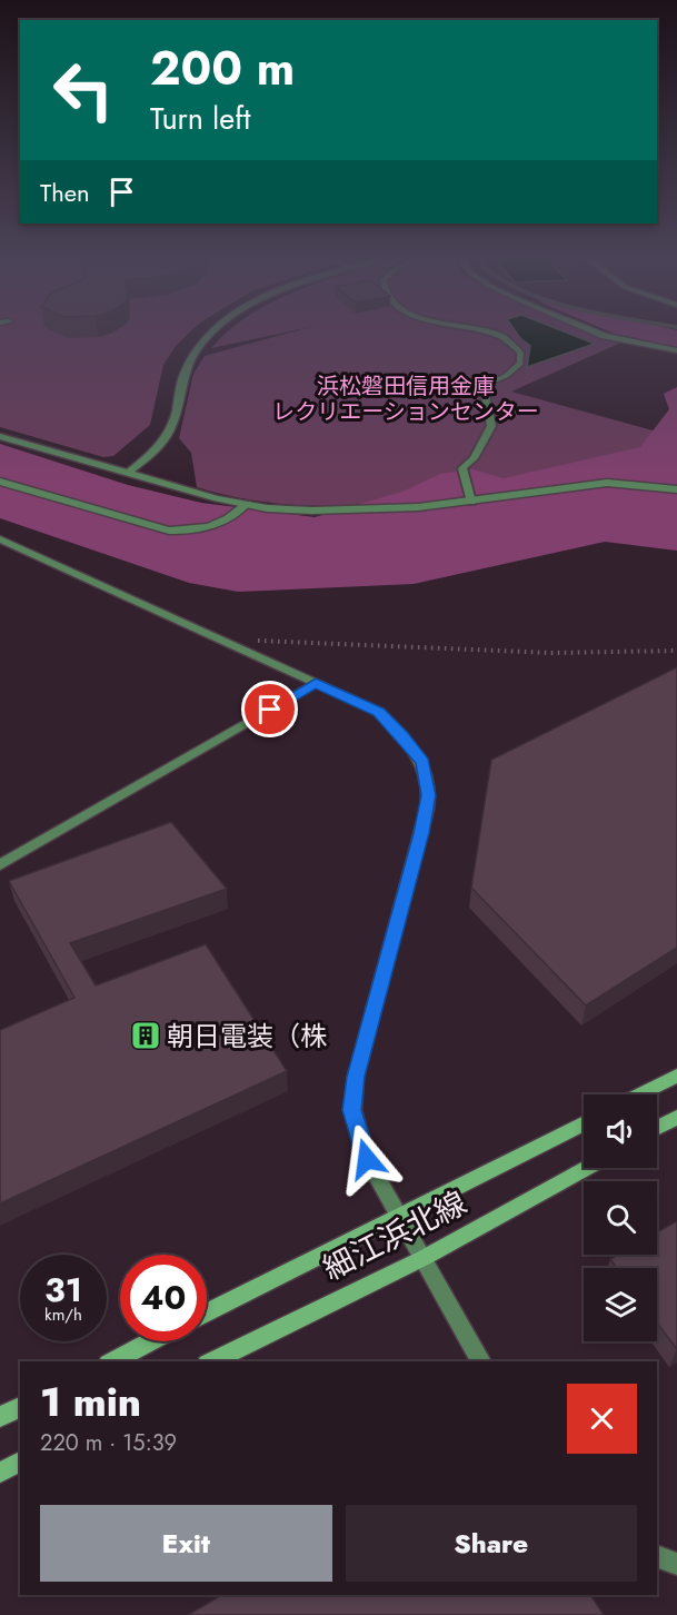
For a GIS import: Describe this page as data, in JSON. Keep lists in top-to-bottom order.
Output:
{
  "streets": {
    "main road": ["細江浜北線"]
  },
  "parks": ["浜松磐田信用金庫 レクリエーションセンター"],
  "places": {
    "building": ["朝日電装（株"]
  },
  "page": {
    "turn": ["200 m", "Turn left"],
    "then": "Then",
    "speed": "31 km/h",
    "limit": "40",
    "heading": ["1 min", "220 m · 15:39"],
    "buttons": ["Exit", "Share"]
  }
}
